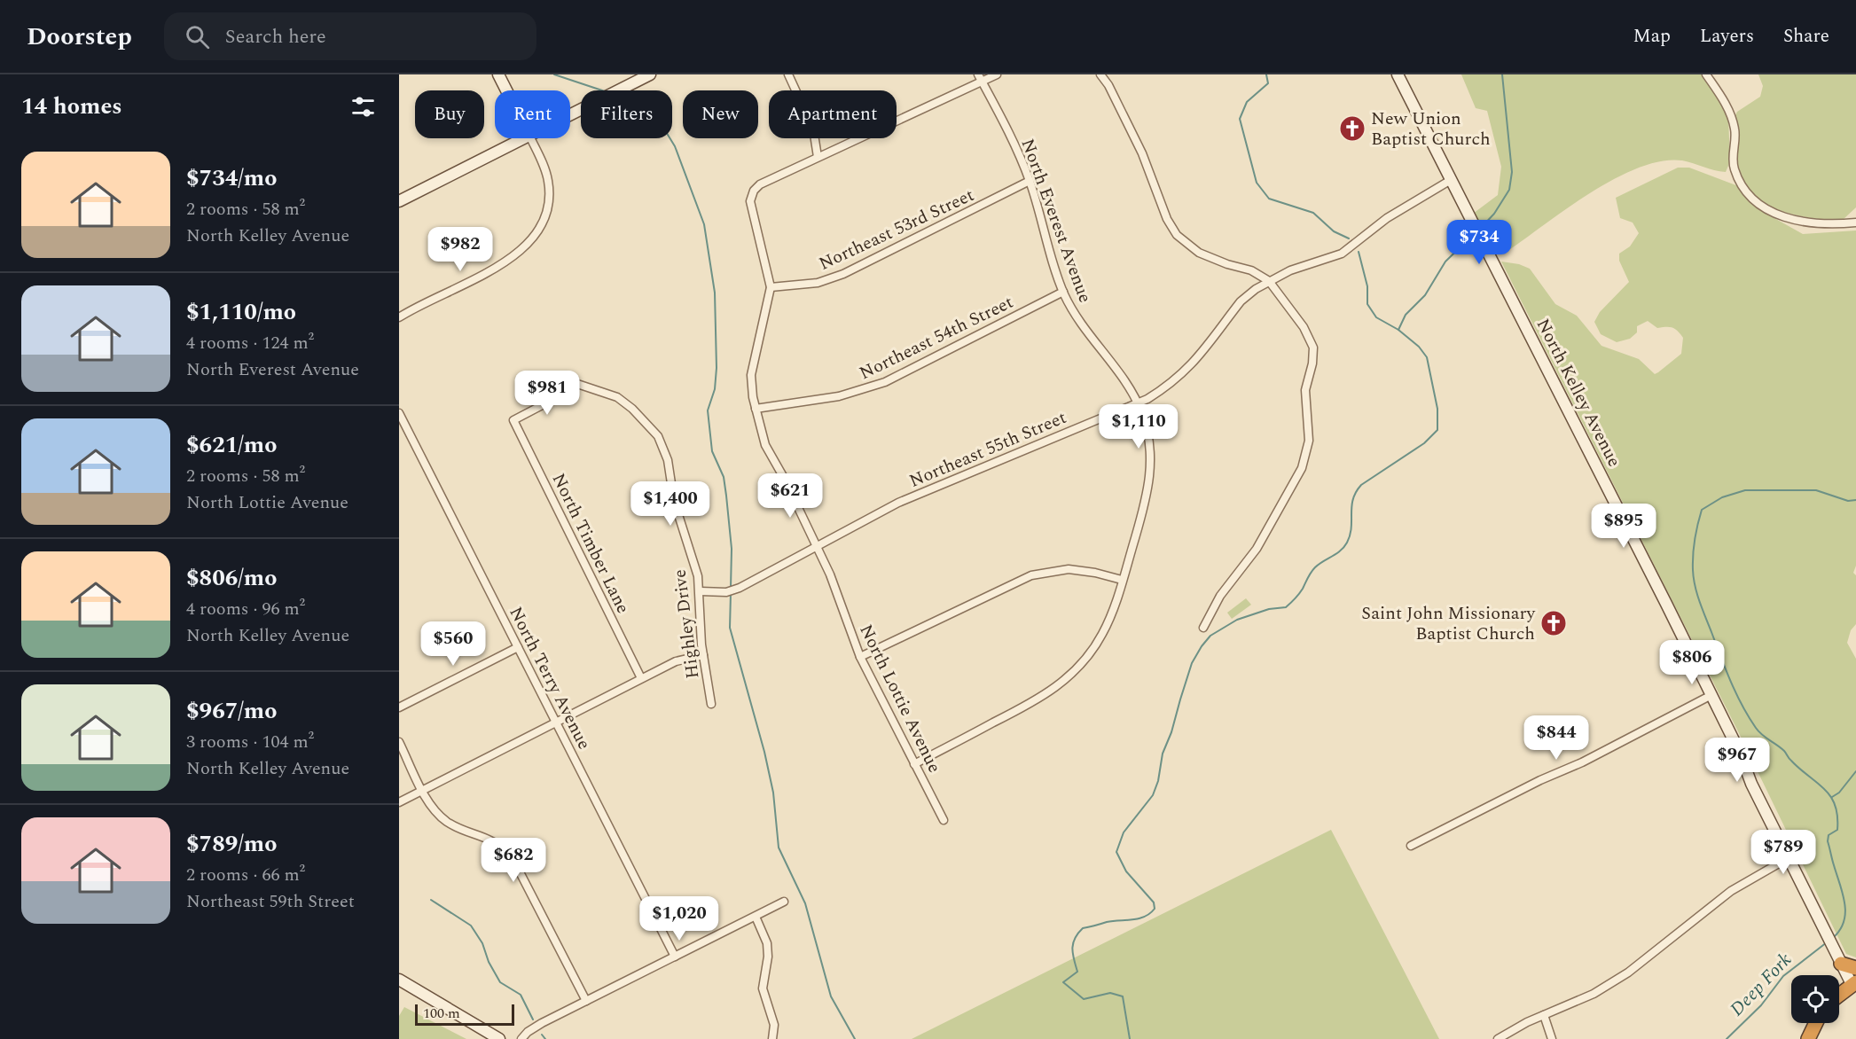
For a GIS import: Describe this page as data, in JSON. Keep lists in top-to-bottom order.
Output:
{
  "streets": {
    "street": [
      "North Everest Avenue",
      "Northeast 53rd Street",
      "Northeast 54th Street",
      "North Kelley Avenue",
      "Northeast 55th Street",
      "North Timber Lane",
      "Highley Drive",
      "North Terry Avenue",
      "North Lottie Avenue"
    ]
  },
  "crossings": [
    ["North Everest Avenue", "Northeast 53rd Street"],
    ["North Everest Avenue", "Northeast 54th Street"],
    ["North Everest Avenue", "Northeast 55th Street"],
    ["North Everest Avenue", "North Lottie Avenue"],
    ["Northeast 53rd Street", "North Lottie Avenue"],
    ["Northeast 54th Street", "North Lottie Avenue"],
    ["North Kelley Avenue", "Northeast 55th Street"],
    ["Northeast 55th Street", "Highley Drive"],
    ["Northeast 55th Street", "North Lottie Avenue"],
    ["North Timber Lane", "Highley Drive"]
  ],
  "water": ["Deep Fork"],
  "places": {
    "church": ["New Union Baptist Church", "Saint John Missionary Baptist Church"]
  },
  "scale_bar": "100 m",
  "page": {
    "header": "Doorstep",
    "search": "Search here",
    "nav": ["Map", "Layers", "Share"],
    "heading": "14 homes",
    "chip": [
      "Buy",
      "Rent",
      "Filters",
      "New",
      "Apartment"
    ],
    "list": [
      {
        "name": "$734/mo",
        "note": "2 rooms · 58 m² · North Kelley Avenue"
      },
      {
        "name": "$1,110/mo",
        "note": "4 rooms · 124 m² · North Everest Avenue"
      },
      {
        "name": "$621/mo",
        "note": "2 rooms · 58 m² · North Lottie Avenue"
      },
      {
        "name": "$806/mo",
        "note": "4 rooms · 96 m² · North Kelley Avenue"
      },
      {
        "name": "$967/mo",
        "note": "3 rooms · 104 m² · North Kelley Avenue"
      },
      {
        "name": "$789/mo",
        "note": "2 rooms · 66 m² · Northeast 59th Street"
      }
    ],
    "price": [
      "$734",
      "$982",
      "$981",
      "$1,110",
      "$621",
      "$1,400",
      "$895",
      "$560",
      "$806",
      "$844",
      "$967",
      "$789",
      "$682",
      "$1,020"
    ],
    "scale": "100 m"
  }
}
